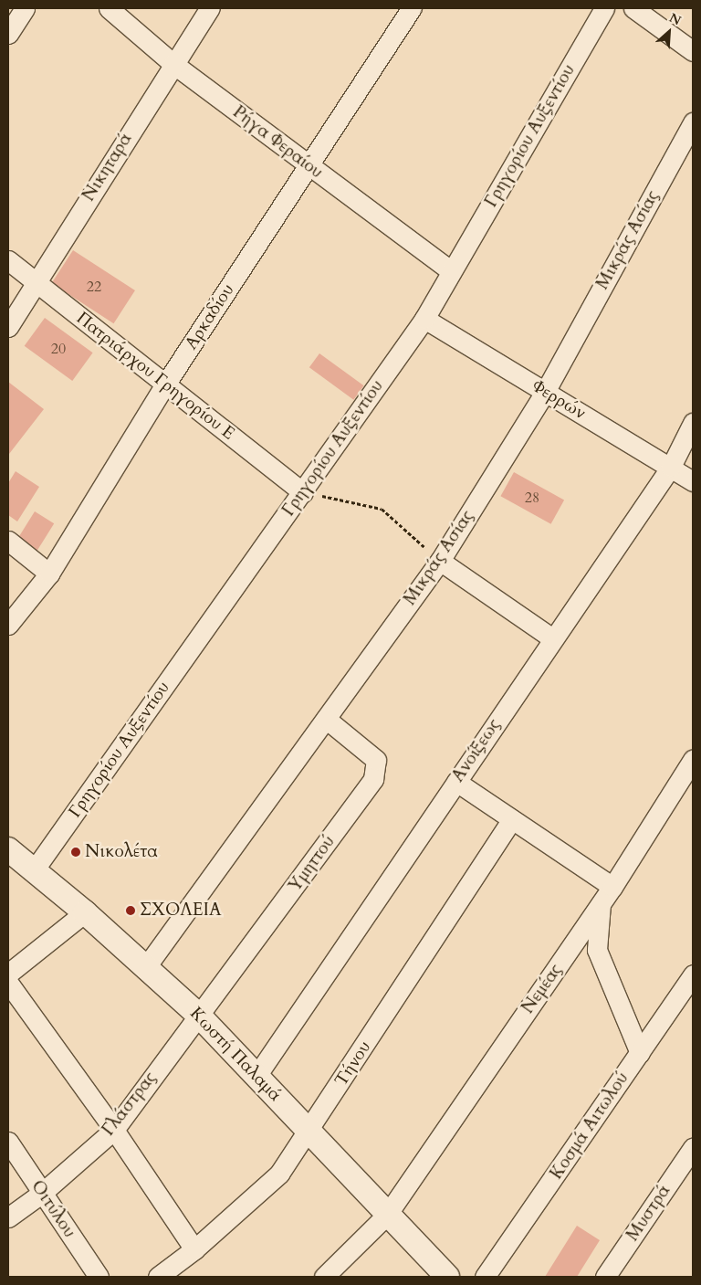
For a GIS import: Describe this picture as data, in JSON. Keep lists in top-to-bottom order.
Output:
{
  "streets": {
    "street": [
      "Γρηγορίου Αυξεντίου",
      "Ρήγα Φεραίου",
      "Νικηταρά",
      "Μικράς Ασίας",
      "Αρκαδίου",
      "Πατριάρχου Γρηγορίου Ε",
      "Φερρών",
      "Ανοίξεως",
      "Υμηττού",
      "Νεμέας",
      "Κωστή Παλαμά",
      "Τήνου",
      "Γλάστρας",
      "Κοσμά Αιτωλού",
      "Οιτύλου",
      "Μυστρά"
    ]
  },
  "crossings": [
    ["Γρηγορίου Αυξεντίου", "Ρήγα Φεραίου"],
    ["Γρηγορίου Αυξεντίου", "Πατριάρχου Γρηγορίου Ε"],
    ["Γρηγορίου Αυξεντίου", "Φερρών"],
    ["Γρηγορίου Αυξεντίου", "Κωστή Παλαμά"],
    ["Ρήγα Φεραίου", "Νικηταρά"],
    ["Ρήγα Φεραίου", "Αρκαδίου"],
    ["Νικηταρά", "Πατριάρχου Γρηγορίου Ε"],
    ["Μικράς Ασίας", "Φερρών"],
    ["Μικράς Ασίας", "Υμηττού"],
    ["Μικράς Ασίας", "Κωστή Παλαμά"],
    ["Αρκαδίου", "Πατριάρχου Γρηγορίου Ε"],
    ["Φερρών", "Ανοίξεως"],
    ["Ανοίξεως", "Κωστή Παλαμά"],
    ["Υμηττού", "Κωστή Παλαμά"],
    ["Υμηττού", "Γλάστρας"],
    ["Νεμέας", "Κωστή Παλαμά"],
    ["Κωστή Παλαμά", "Τήνου"],
    ["Κωστή Παλαμά", "Γλάστρας"],
    ["Γλάστρας", "Οιτύλου"]
  ],
  "places": ["Νικολέτα", "ΣΧΟΛΕΙΑ"],
  "house_numbers": ["22", "20", "28"],
  "north": "top right"
}
